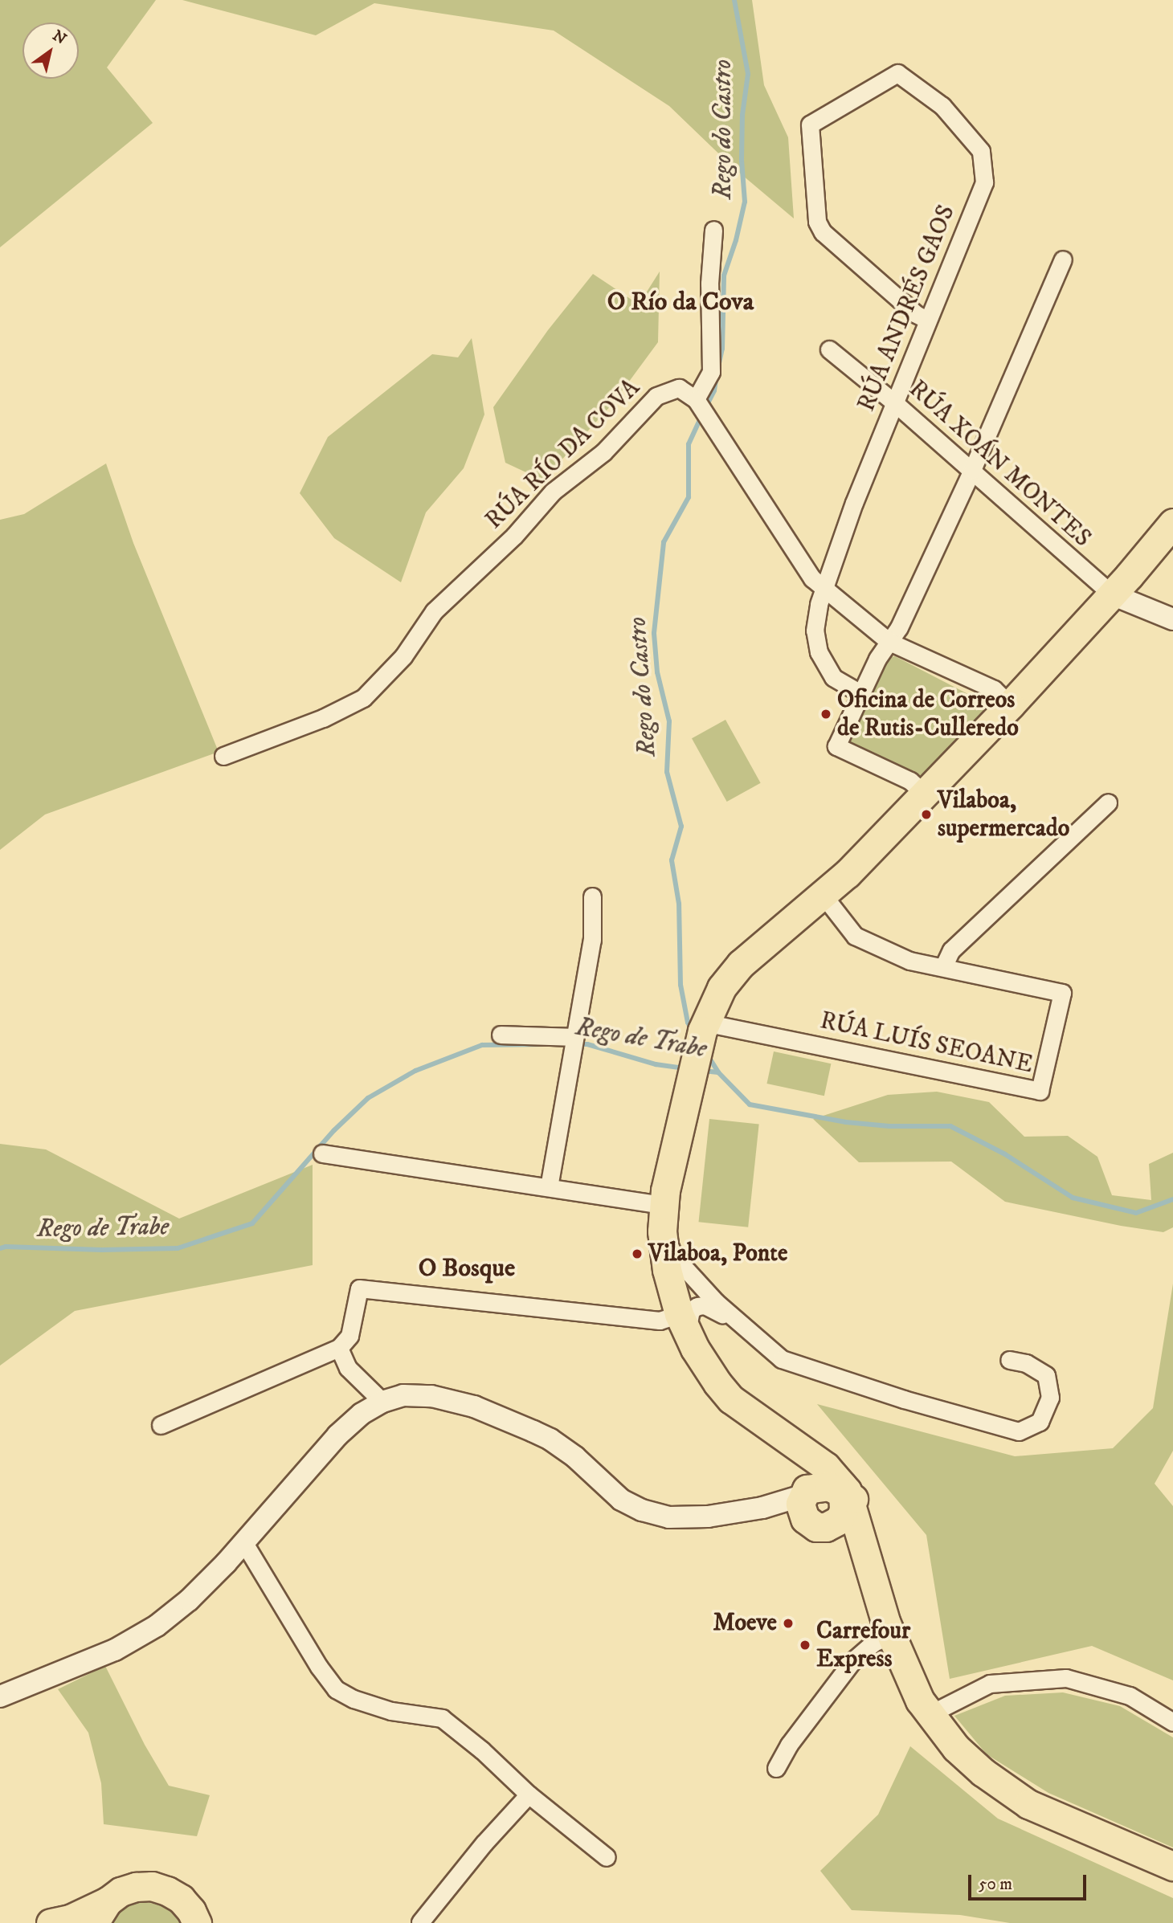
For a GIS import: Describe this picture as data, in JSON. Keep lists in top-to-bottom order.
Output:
{
  "streets": {
    "street": [
      "RÚA ANDRÉS GAOS",
      "RÚA RÍO DA COVA",
      "RÚA XOÁN MONTES",
      "RÚA LUÍS SEOANE"
    ]
  },
  "crossings": [
    ["RÚA ANDRÉS GAOS", "RÚA XOÁN MONTES"]
  ],
  "districts": ["O Río da Cova", "O Bosque"],
  "water": ["Rego do Castro", "Rego de Trabe"],
  "places": [
    "Oficina de Correos de Rutis-Culleredo",
    "Vilaboa, supermercado",
    "Vilaboa, Ponte",
    "Moeve",
    "Carrefour Express"
  ],
  "scale_bar": "50 m",
  "north": "top right"
}
